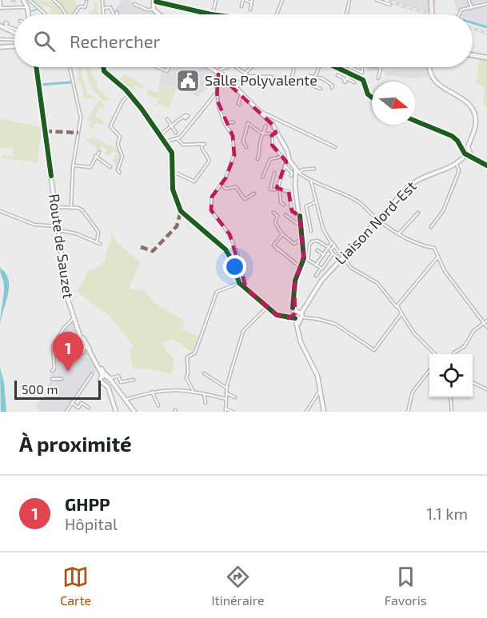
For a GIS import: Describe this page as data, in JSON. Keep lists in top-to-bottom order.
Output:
{
  "streets": {
    "main road": ["Liaison Nord-Est", "Route de Sauzet"]
  },
  "places": {
    "public building": ["Salle Polyvalente"]
  },
  "scale_bar": "500 m",
  "north": "right",
  "page": {
    "search": "Rechercher",
    "pins": "1",
    "scale": "500 m",
    "heading": "À proximité",
    "list": [
      {
        "mark": "1",
        "name": "GHPP",
        "note": "Hôpital",
        "value": "1.1 km"
      }
    ],
    "nav": ["Carte", "Itinéraire", "Favoris"]
  }
}
